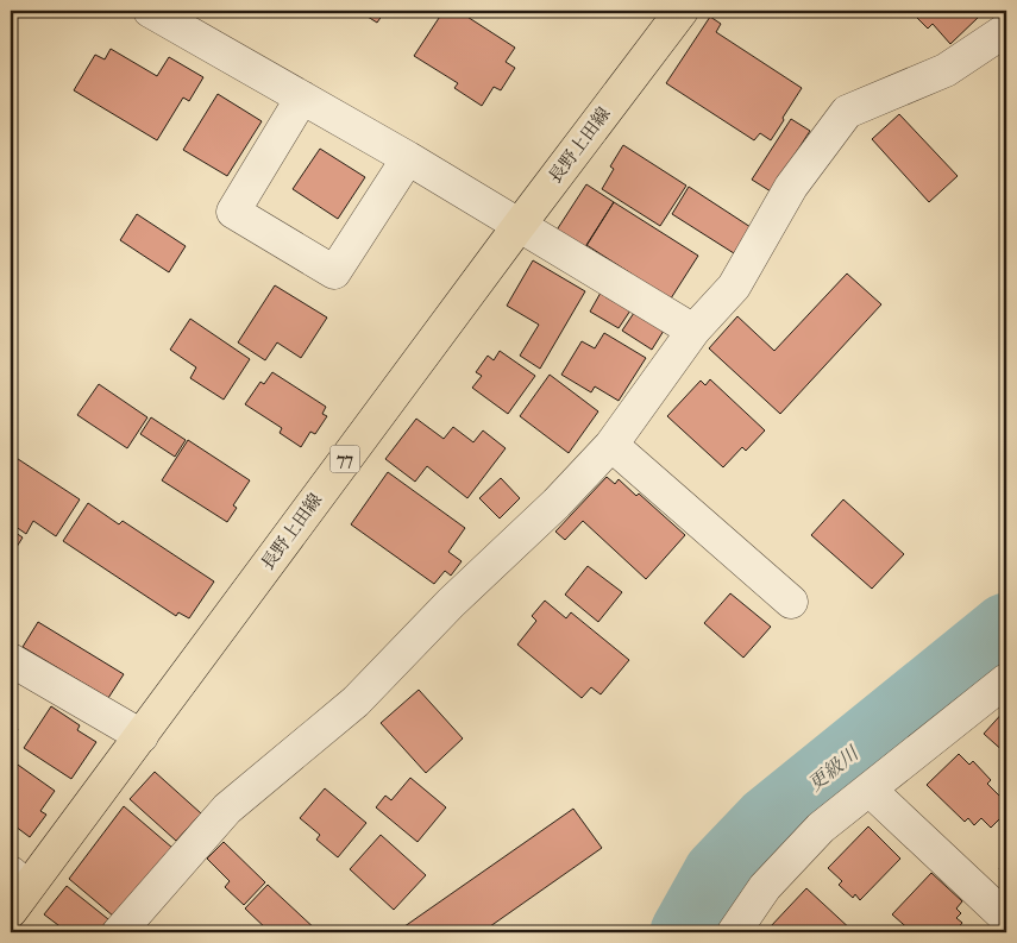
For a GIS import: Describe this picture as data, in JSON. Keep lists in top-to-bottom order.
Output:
{
  "streets": {
    "main road": ["長野上田線", "77"]
  },
  "water": ["更級川"]
}
